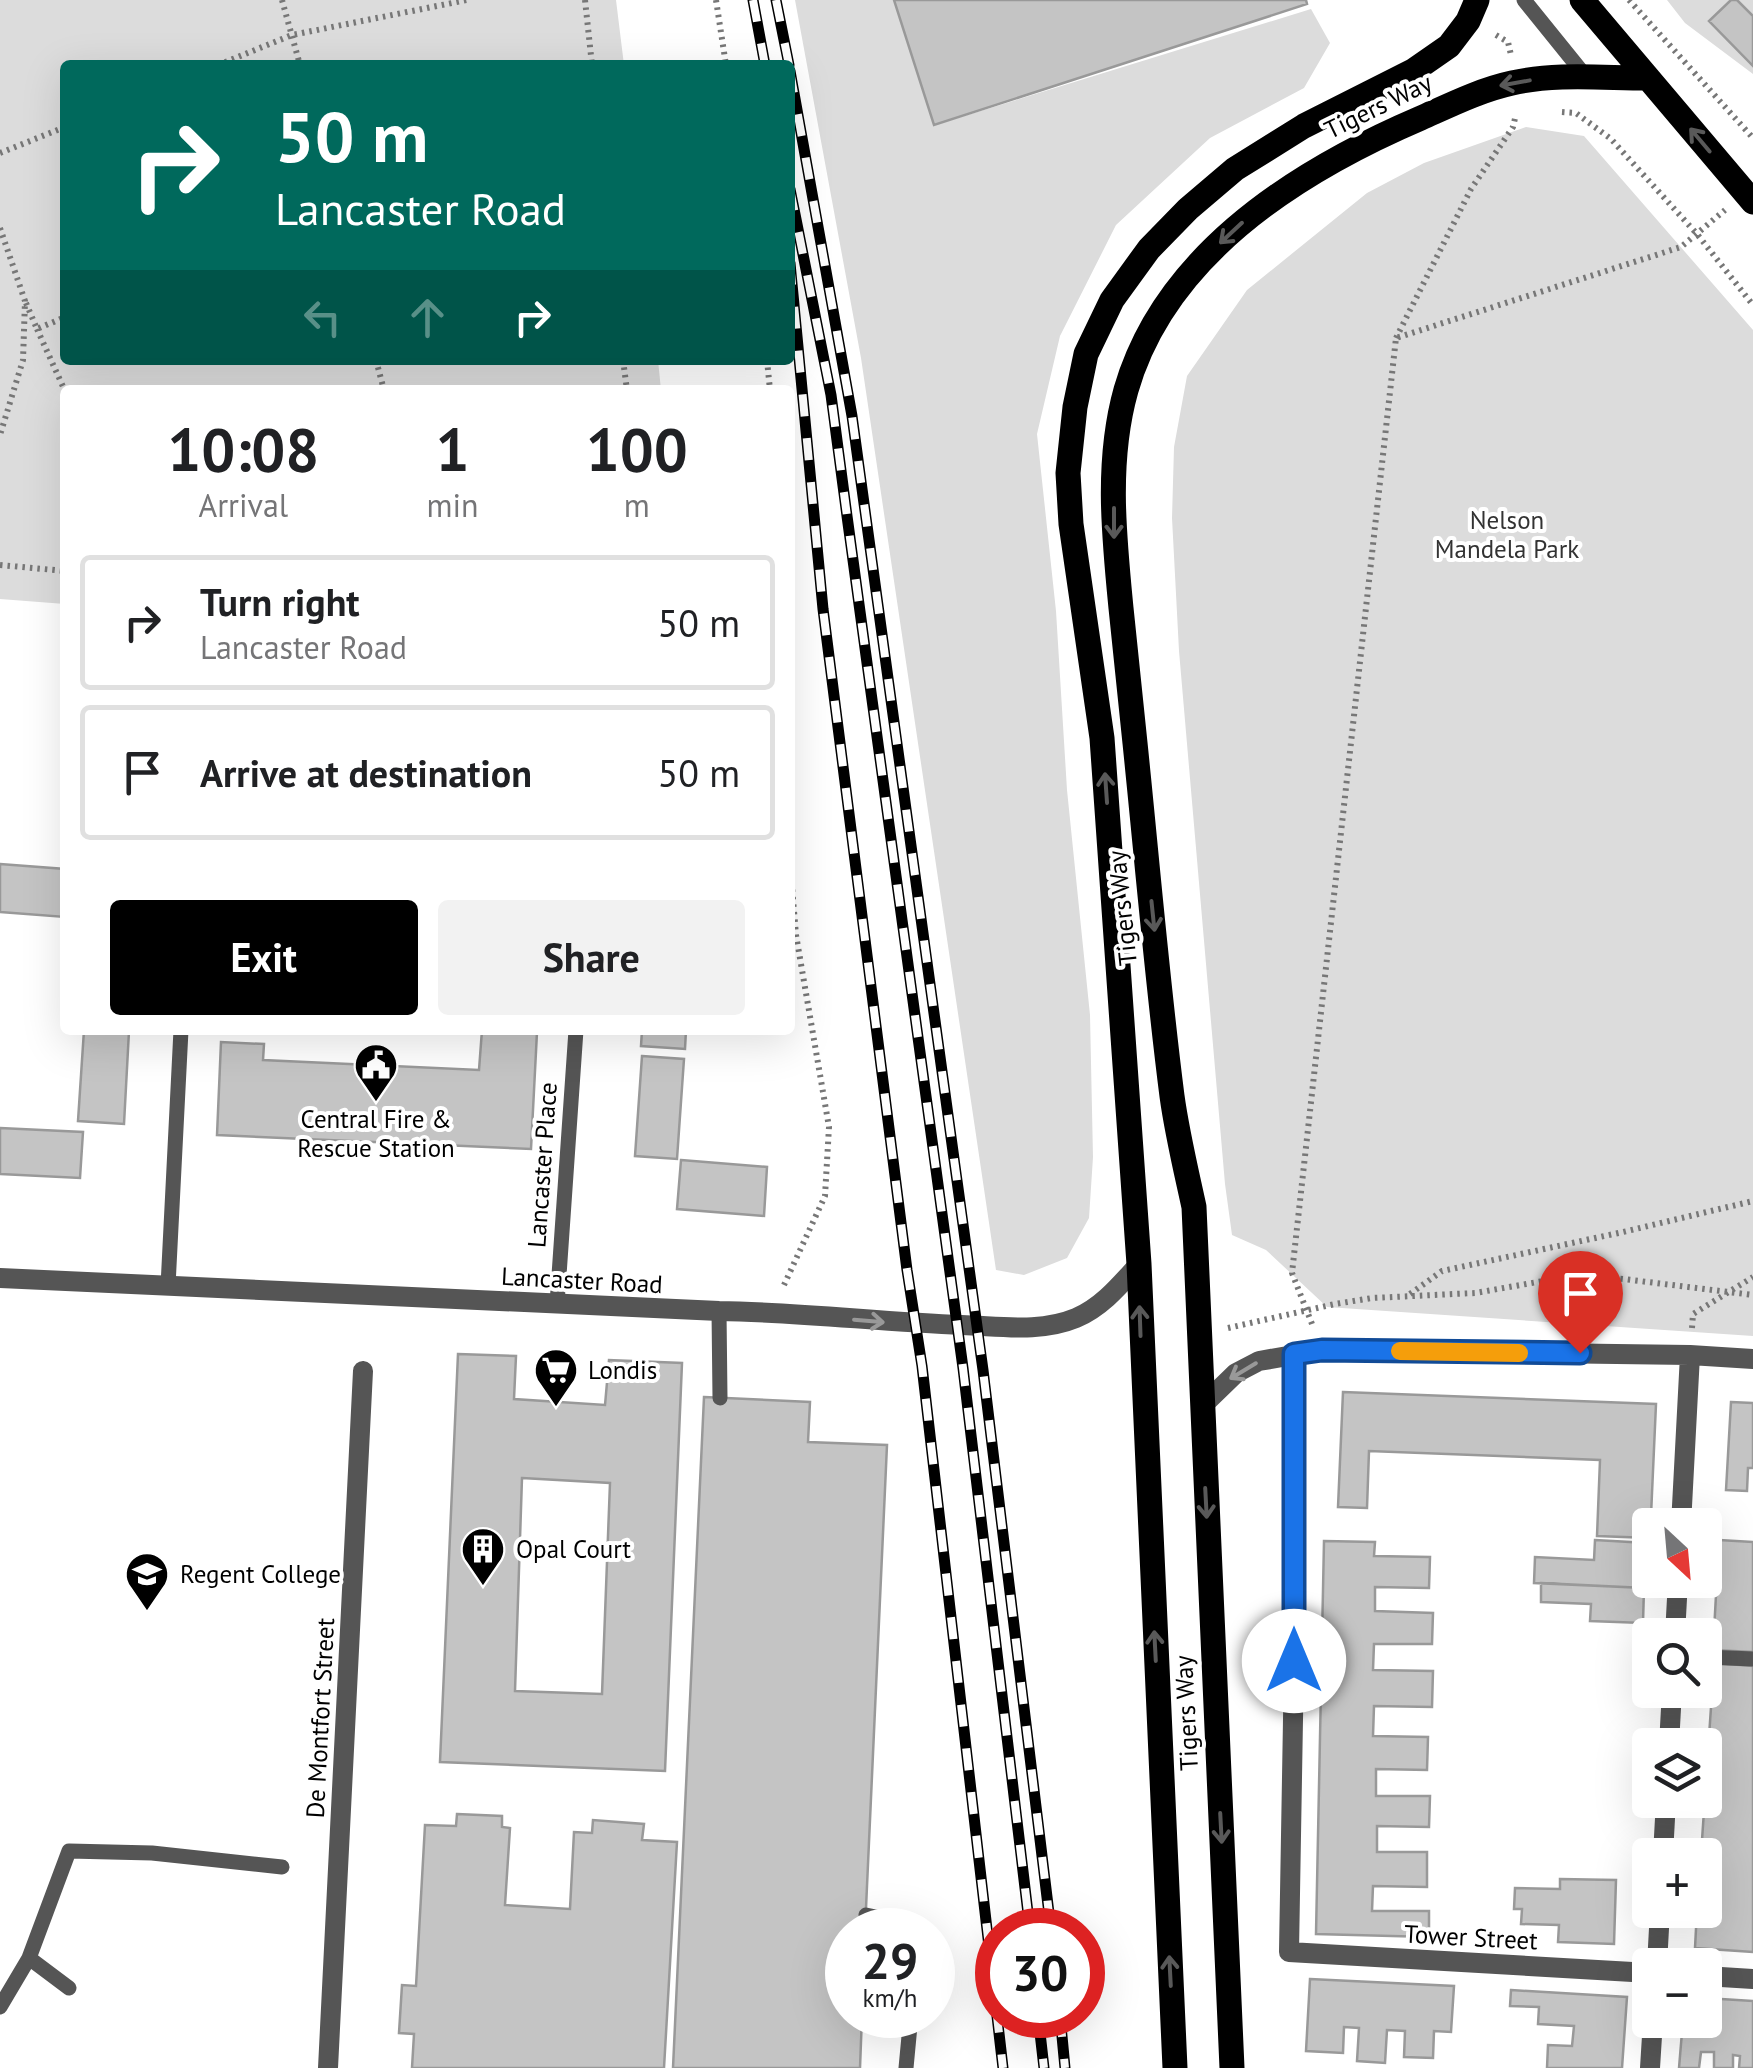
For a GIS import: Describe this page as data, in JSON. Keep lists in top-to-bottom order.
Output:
{
  "streets": {
    "main road": ["Tigers Way"],
    "street": ["Lancaster Road", "De Montfort Street", "Tower Street"],
    "lane": ["Lancaster Place"]
  },
  "crossings": [
    ["Tigers Way", "Lancaster Road"],
    ["Lancaster Place", "Lancaster Road"]
  ],
  "parks": ["Nelson Mandela Park"],
  "places": {
    "public building": ["Central Fire & Rescue Station"],
    "supermarket": ["Londis"],
    "building": ["Opal Court"],
    "school or university": ["Regent College"]
  },
  "north": "bottom right",
  "page": {
    "turn": ["50 m", "Lancaster Road"],
    "eta": [
      "10:08",
      "Arrival",
      "1",
      "min",
      "100",
      "m"
    ],
    "list": [
      {
        "name": "Turn right",
        "note": "Lancaster Road",
        "value": "50 m"
      },
      {
        "name": "Arrive at destination",
        "value": "50 m"
      }
    ],
    "buttons": ["Exit", "Share"],
    "map_buttons": ["+", "−"],
    "speed": "29 km/h",
    "limit": "30"
  }
}
